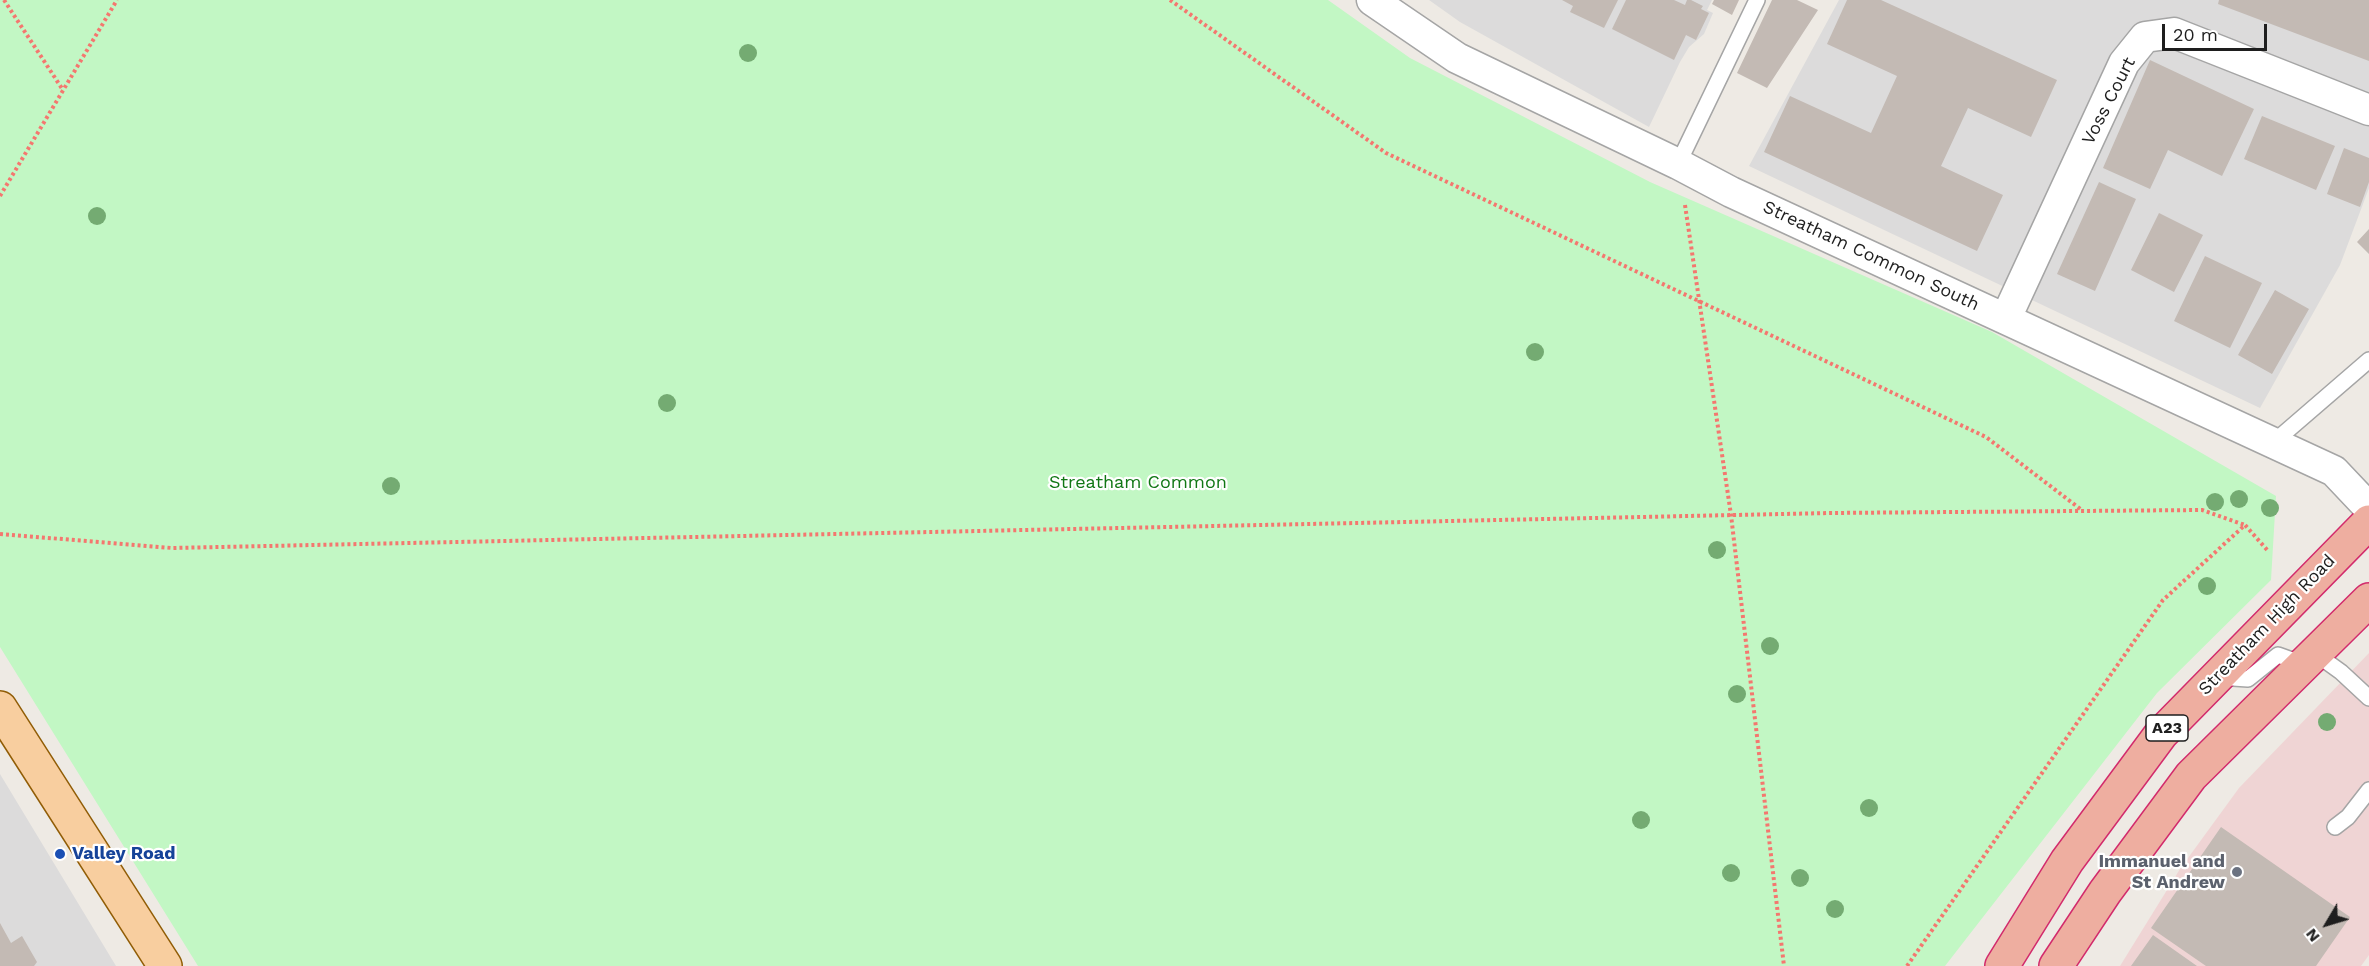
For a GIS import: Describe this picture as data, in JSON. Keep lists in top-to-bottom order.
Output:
{
  "streets": {
    "highway": ["Streatham High Road", "A23"],
    "street": ["Voss Court", "Streatham Common South"]
  },
  "crossings": [
    ["Voss Court", "Streatham Common South"]
  ],
  "parks": ["Streatham Common"],
  "places": ["Valley Road", "Immanuel and St Andrew"],
  "scale_bar": "20 m",
  "north": "bottom left"
}
